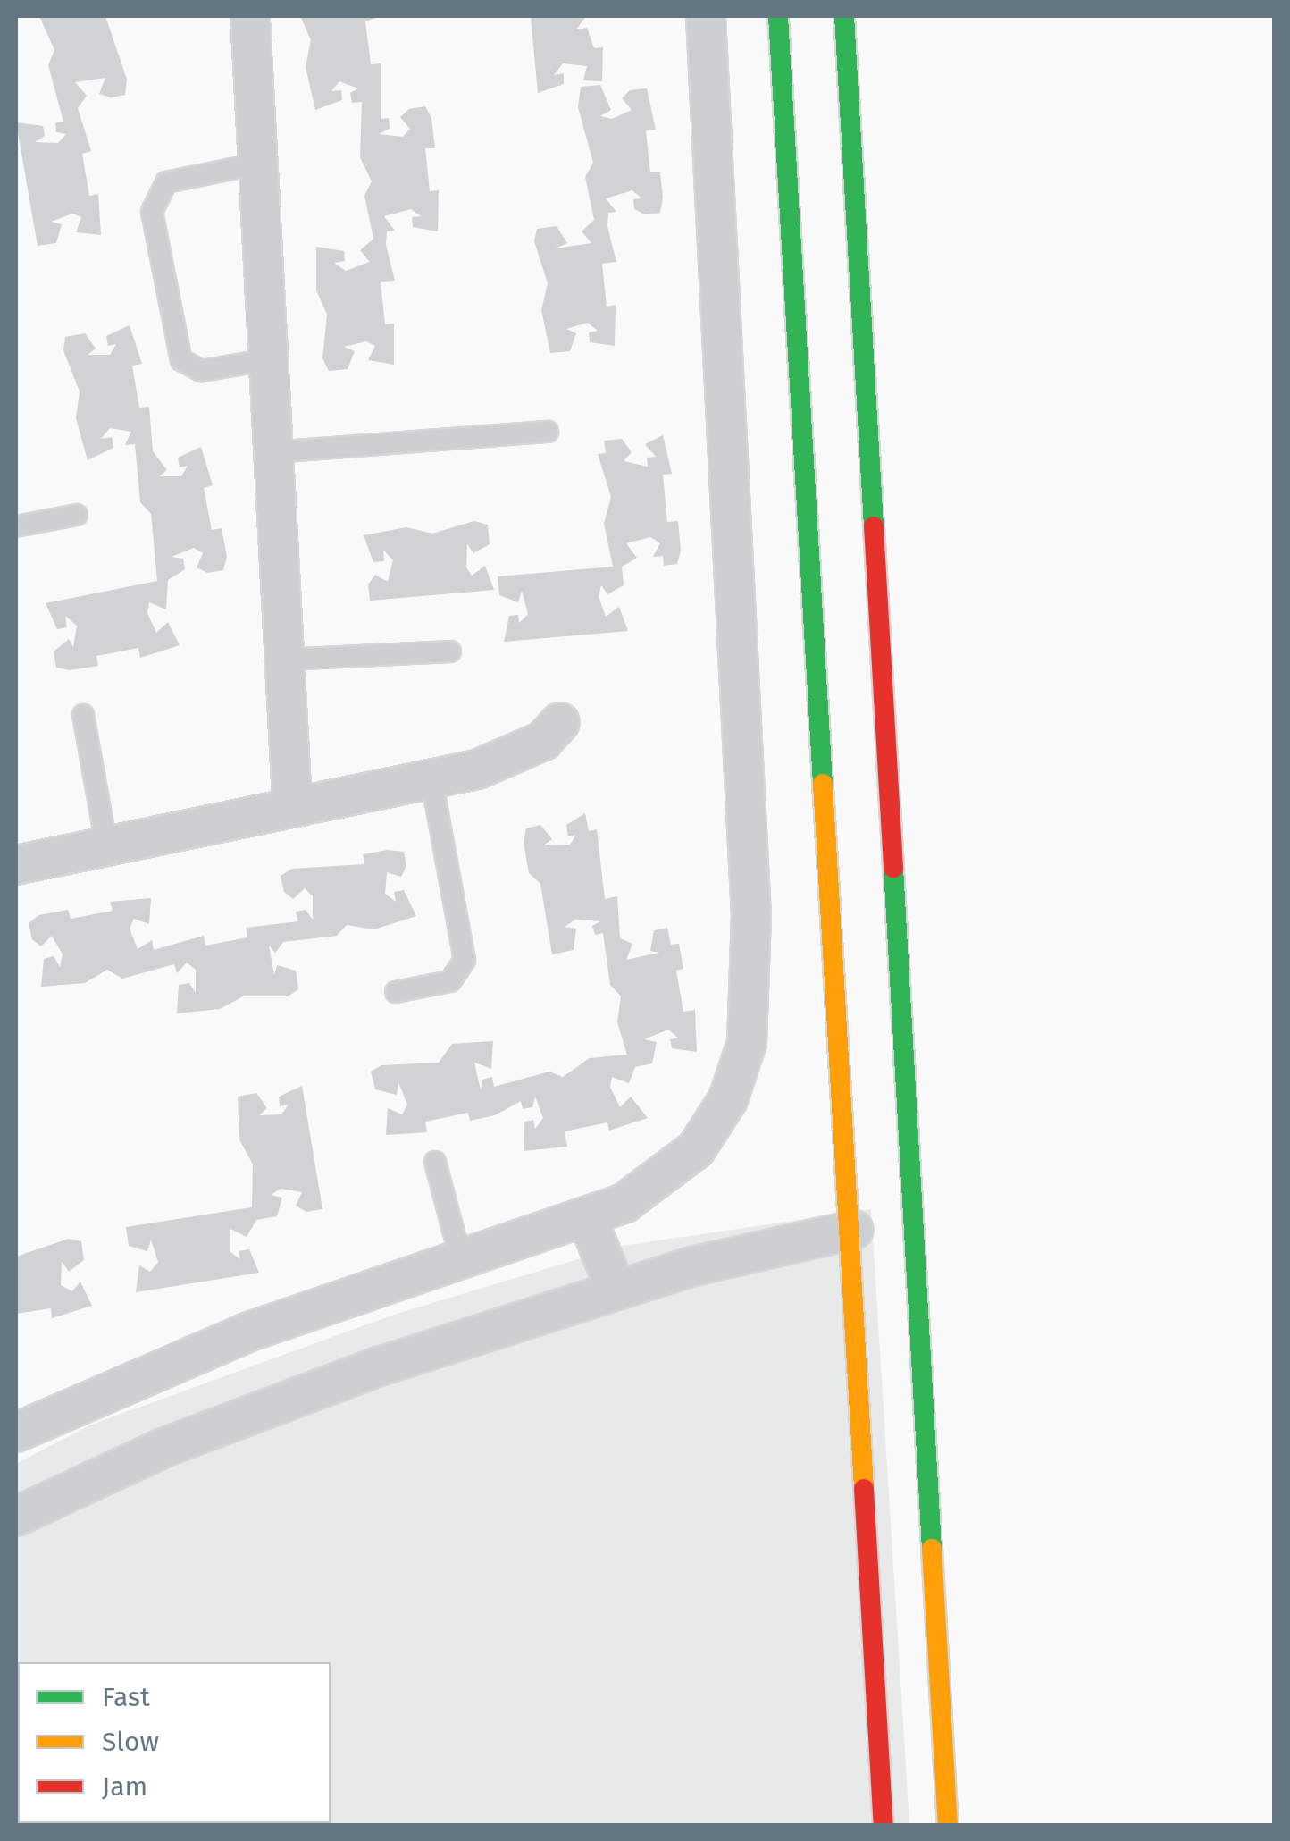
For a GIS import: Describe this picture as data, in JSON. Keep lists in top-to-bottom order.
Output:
{
  "legend": ["Fast", "Slow", "Jam"]
}
